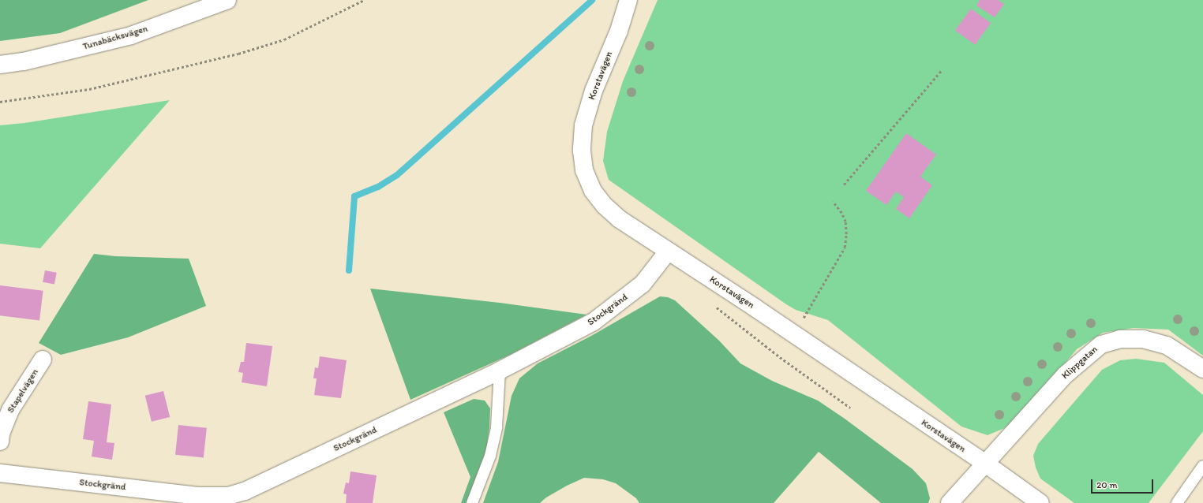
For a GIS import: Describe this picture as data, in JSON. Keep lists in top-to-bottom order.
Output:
{
  "streets": {
    "street": [
      "Tunabäcksvägen",
      "Korstavägen",
      "Stockgränd",
      "Klippgatan",
      "Stapelvägen"
    ]
  },
  "crossings": [
    ["Korstavägen", "Stockgränd"],
    ["Korstavägen", "Klippgatan"]
  ],
  "scale_bar": "20 m"
}
